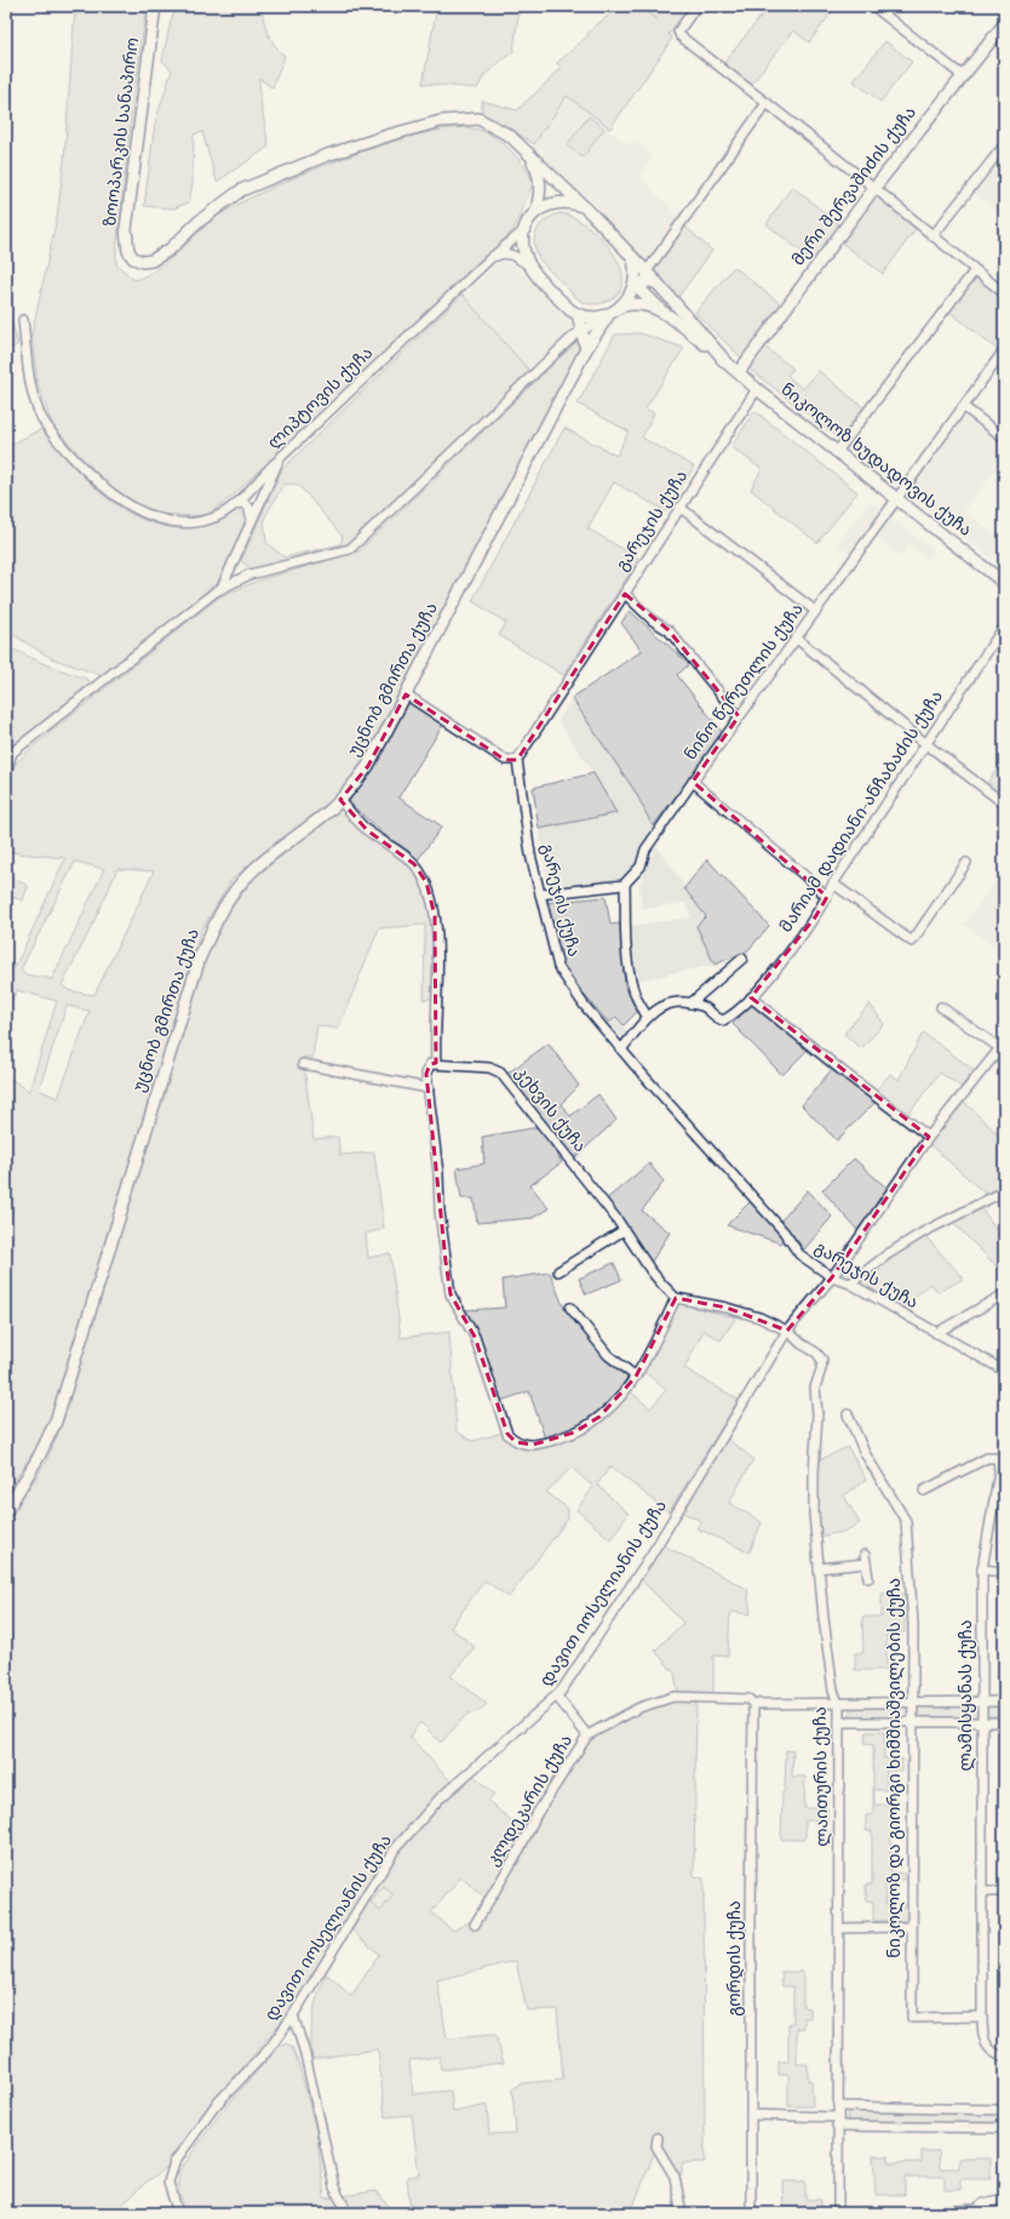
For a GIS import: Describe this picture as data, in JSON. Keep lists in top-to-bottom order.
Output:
{
  "streets": {
    "main road": [
      "ზოოპარკის სანაპირო",
      "მერი შერვაშიძის ქუჩა",
      "ნიკოლოზ ხუდადოვის ქუჩა",
      "უცნობ გმირთა ქუჩა"
    ],
    "street": [
      "ლიპტოვის ქუჩა",
      "გარეჯის ქუჩა",
      "ნინო წერეთლის ქუჩა",
      "მარიამ დადიანი-ანჩაბაძის ქუჩა",
      "კეხვის ქუჩა",
      "დავით იოსელიანის ქუჩა",
      "ლამისყანას ქუჩა",
      "ნიკოლოზ და გიორგი ხიმშიაშვილების ქუჩა",
      "ლაითურის ქუჩა",
      "კლდეკარის ქუჩა",
      "გორდის ქუჩა"
    ]
  },
  "crossings": [
    ["ზოოპარკის სანაპირო", "ნიკოლოზ ხუდადოვის ქუჩა"],
    ["მერი შერვაშიძის ქუჩა", "ნიკოლოზ ხუდადოვის ქუჩა"],
    ["ლიპტოვის ქუჩა", "ნიკოლოზ ხუდადოვის ქუჩა"],
    ["ლიპტოვის ქუჩა", "უცნობ გმირთა ქუჩა"],
    ["ნიკოლოზ ხუდადოვის ქუჩა", "გარეჯის ქუჩა"],
    ["ნიკოლოზ ხუდადოვის ქუჩა", "უცნობ გმირთა ქუჩა"],
    ["ნიკოლოზ ხუდადოვის ქუჩა", "ნინო წერეთლის ქუჩა"],
    ["გარეჯის ქუჩა", "მარიამ დადიანი-ანჩაბაძის ქუჩა"],
    ["გარეჯის ქუჩა", "დავით იოსელიანის ქუჩა"],
    ["დავით იოსელიანის ქუჩა", "ლაითურის ქუჩა"],
    ["ლამისყანას ქუჩა", "ნიკოლოზ და გიორგი ხიმშიაშვილების ქუჩა"],
    ["ლამისყანას ქუჩა", "კლდეკარის ქუჩა"],
    ["ნიკოლოზ და გიორგი ხიმშიაშვილების ქუჩა", "კლდეკარის ქუჩა"],
    ["ლაითურის ქუჩა", "კლდეკარის ქუჩა"],
    ["კლდეკარის ქუჩა", "გორდის ქუჩა"]
  ]
}
